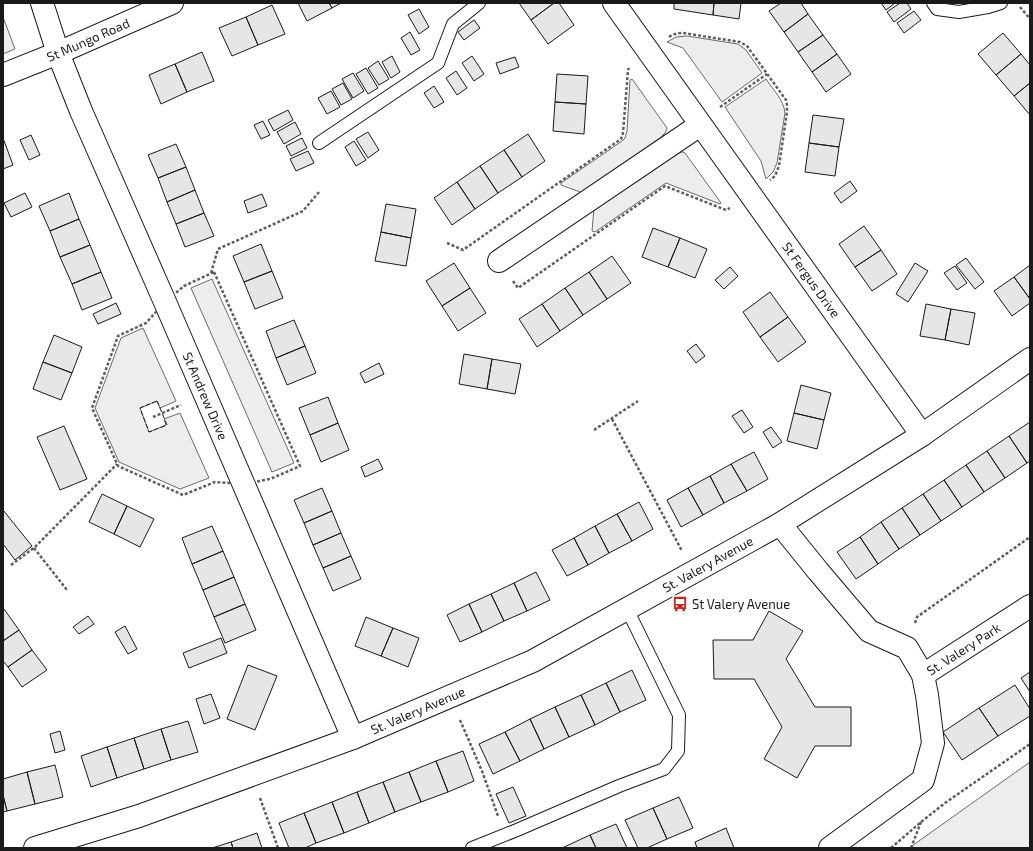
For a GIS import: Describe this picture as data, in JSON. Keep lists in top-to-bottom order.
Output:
{
  "streets": {
    "street": [
      "St Mungo Road",
      "St Fergus Drive",
      "St Andrew Drive",
      "St. Valery Avenue",
      "St. Valery Park"
    ]
  },
  "crossings": [
    ["St Mungo Road", "St Andrew Drive"],
    ["St Fergus Drive", "St. Valery Avenue"],
    ["St Andrew Drive", "St. Valery Avenue"]
  ],
  "places": {
    "bus stop": ["St Valery Avenue"]
  }
}
